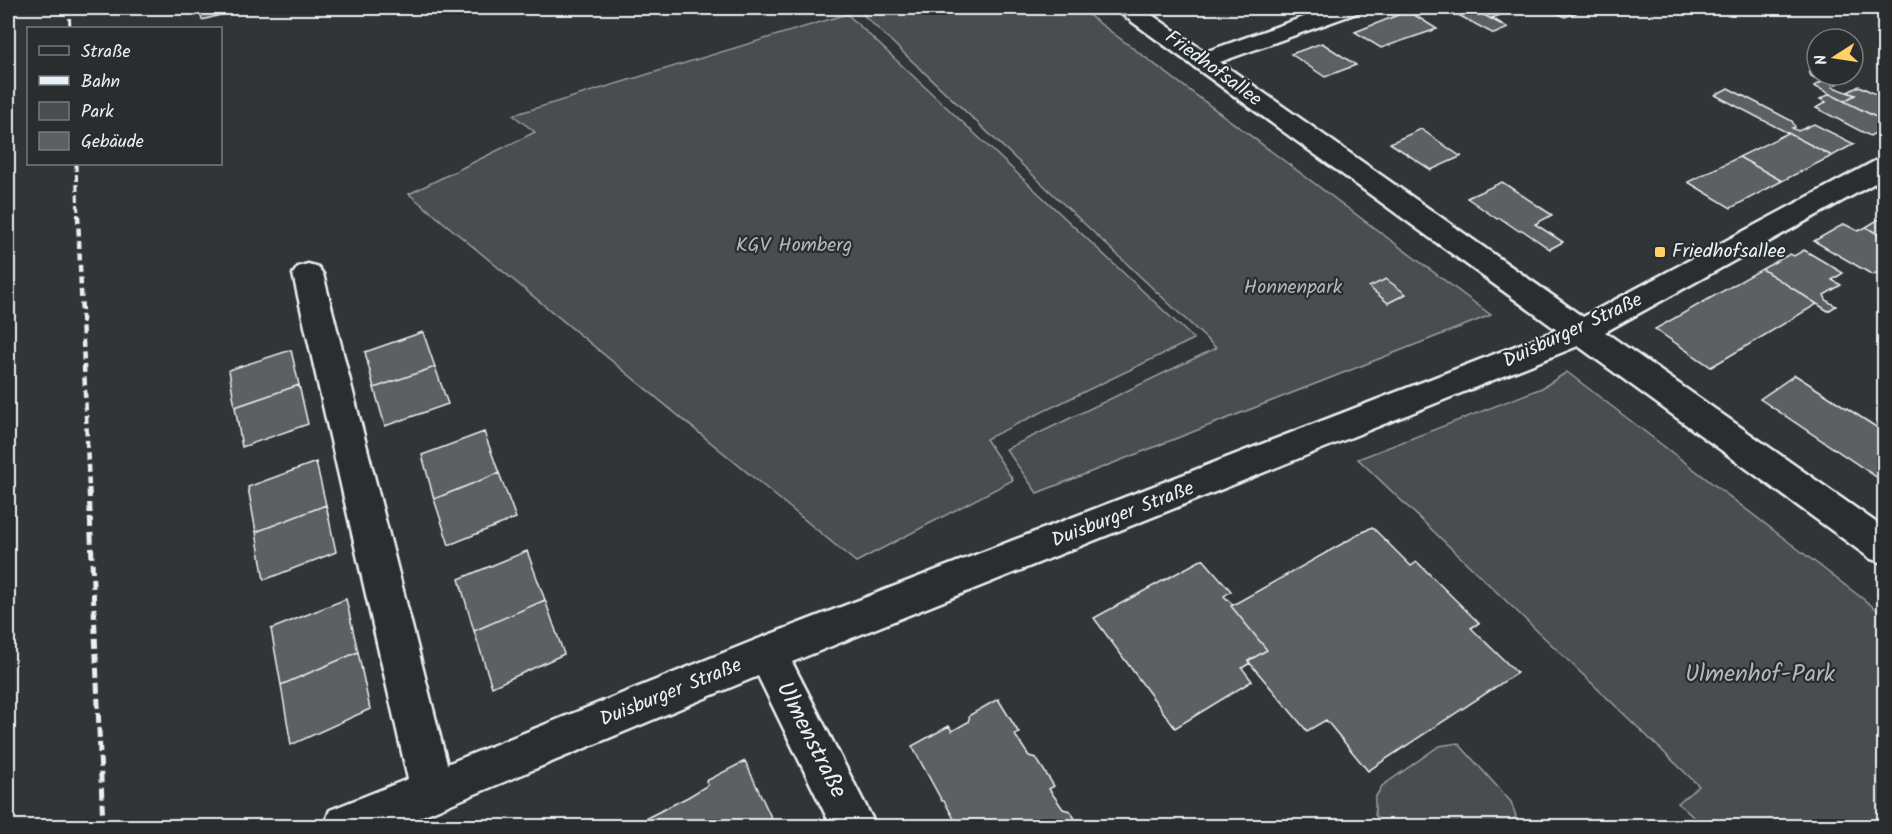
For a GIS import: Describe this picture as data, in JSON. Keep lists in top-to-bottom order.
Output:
{
  "streets": {
    "street": ["Friedhofsallee", "Duisburger Straße", "Ulmenstraße"]
  },
  "crossings": [
    ["Friedhofsallee", "Duisburger Straße"],
    ["Duisburger Straße", "Ulmenstraße"]
  ],
  "parks": ["KGV Homberg", "Honnenpark", "Ulmenhof-Park"],
  "places": {
    "transit": ["Friedhofsallee"]
  },
  "legend": [
    "Straße",
    "Bahn",
    "Park",
    "Gebäude"
  ],
  "north": "left"
}
